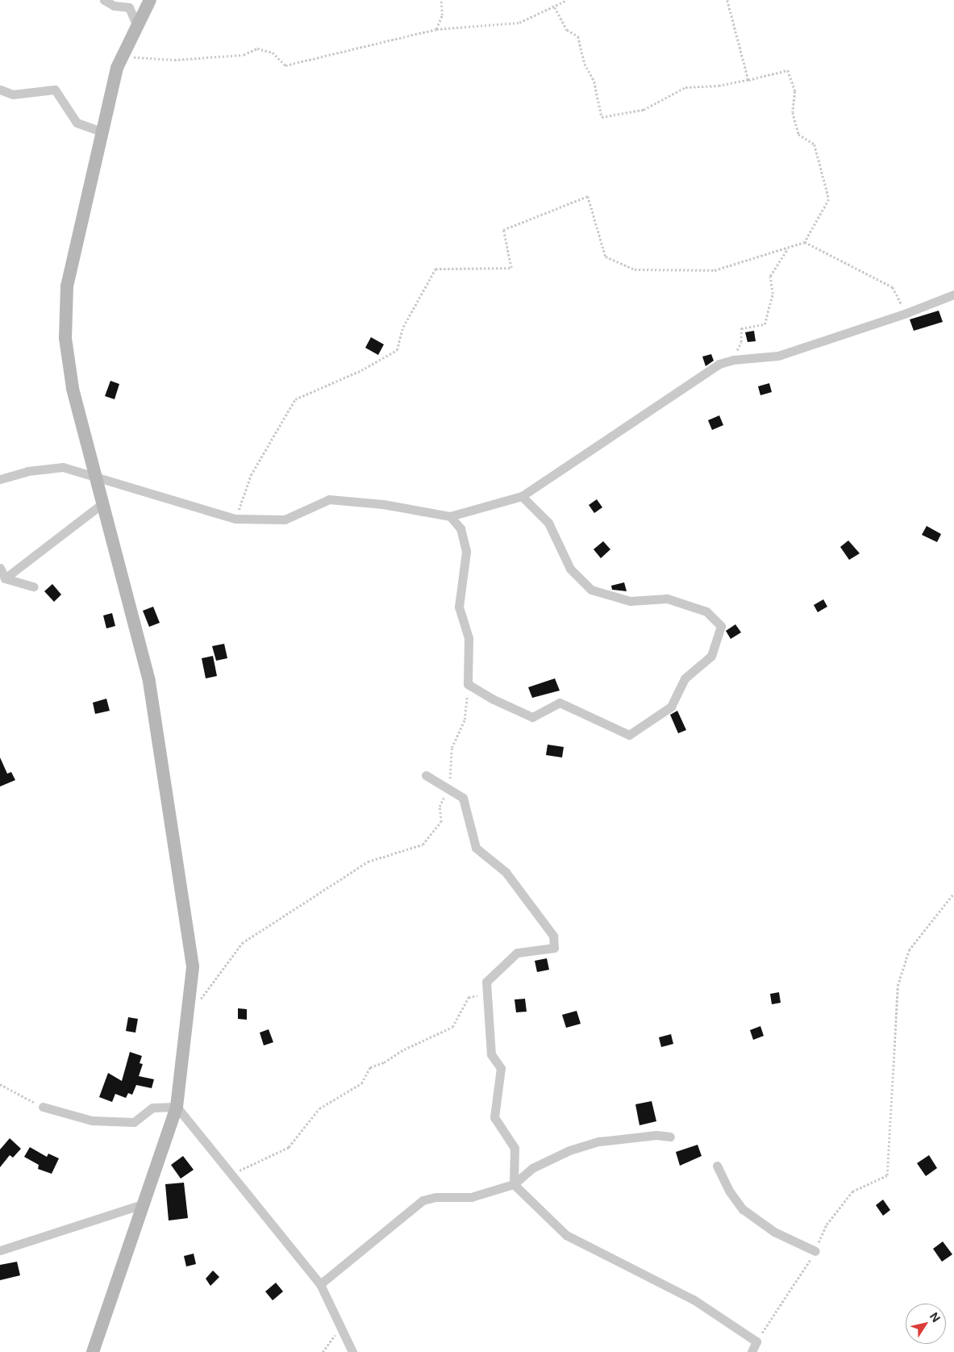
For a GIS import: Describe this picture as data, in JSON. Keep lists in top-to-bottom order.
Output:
{
  "north": "top right"
}
